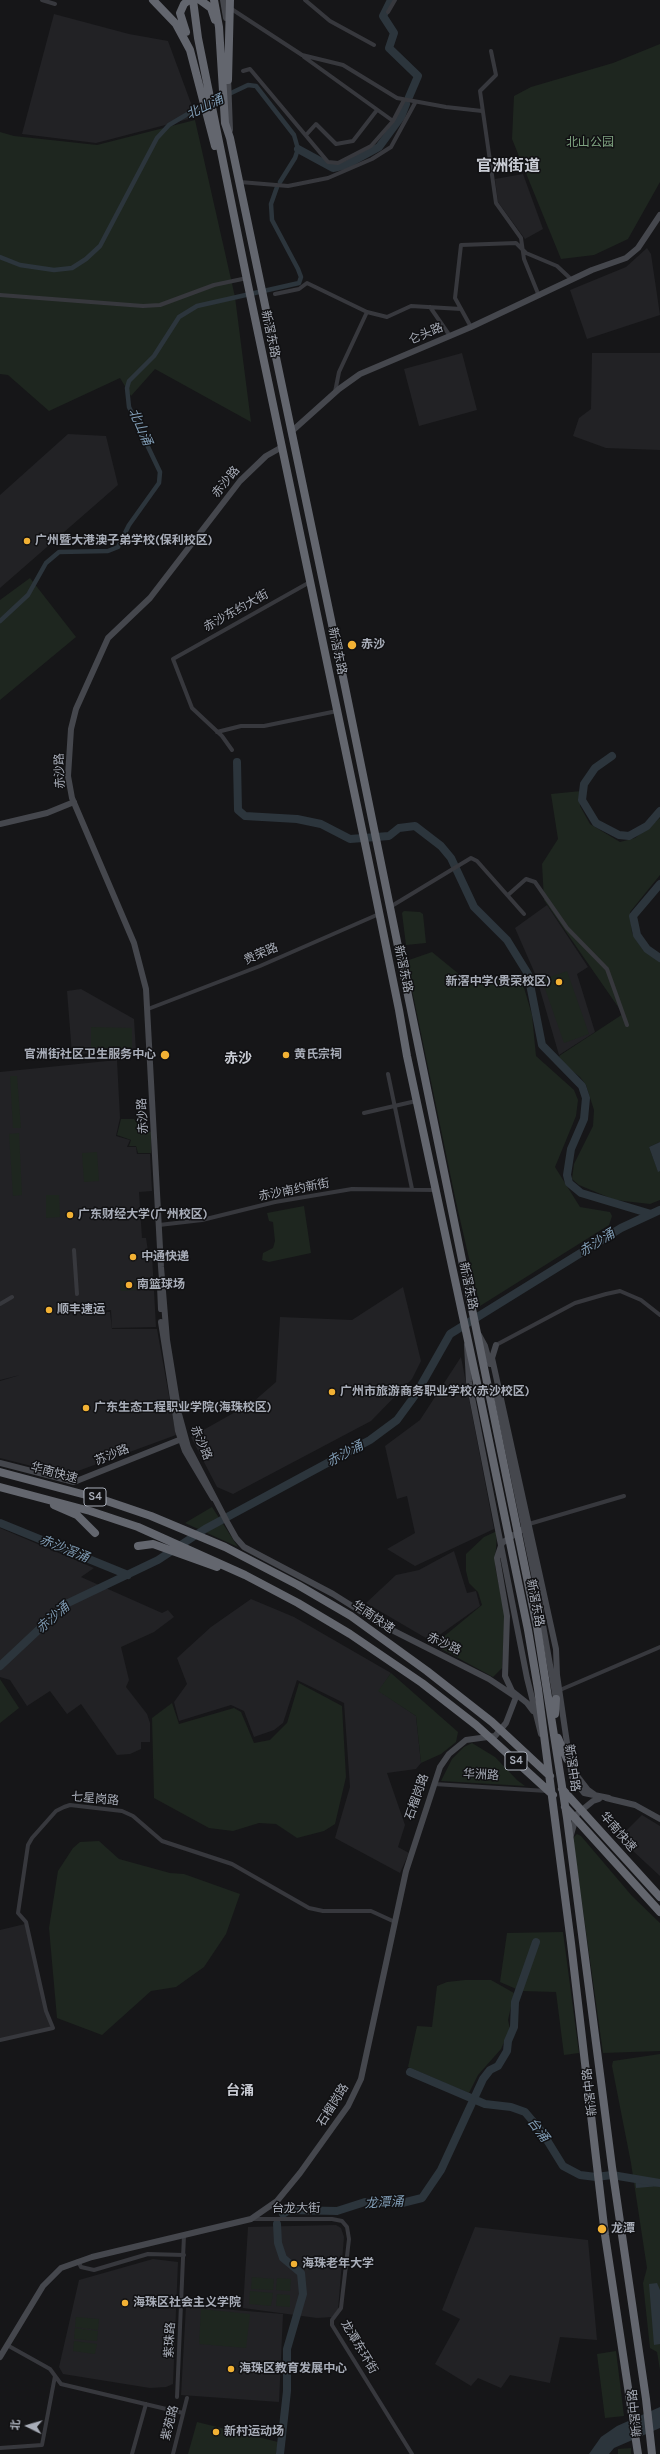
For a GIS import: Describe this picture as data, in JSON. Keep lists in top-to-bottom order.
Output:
{
  "streets": {
    "highway": [
      "新滘东路",
      "华南快速",
      "S4",
      "新滘中路"
    ],
    "main road": [
      "仑头路",
      "赤沙路",
      "苏沙路",
      "石榴岗路"
    ],
    "street": [
      "赤沙东约大街",
      "贵荣路",
      "赤沙南约新街",
      "华洲路",
      "七星岗路",
      "台龙大街",
      "紫珠路",
      "龙潭东环街",
      "紫苑路"
    ]
  },
  "crossings": [
    ["新滘东路", "仑头路"],
    ["新滘东路", "赤沙路"],
    ["新滘东路", "赤沙东约大街"],
    ["新滘东路", "贵荣路"],
    ["新滘东路", "赤沙南约新街"],
    ["新滘东路", "新滘中路"],
    ["新滘东路", "华洲路"],
    ["赤沙路", "贵荣路"],
    ["赤沙路", "赤沙南约新街"],
    ["赤沙路", "苏沙路"],
    ["赤沙路", "石榴岗路"],
    ["新滘中路", "华洲路"],
    ["华洲路", "石榴岗路"],
    ["石榴岗路", "七星岗路"],
    ["石榴岗路", "台龙大街"],
    ["石榴岗路", "紫珠路"],
    ["台龙大街", "龙潭东环街"]
  ],
  "districts": ["官洲街道", "赤沙", "台涌"],
  "water": [
    "北山涌",
    "赤沙涌",
    "赤沙滘涌",
    "台涌",
    "龙潭涌"
  ],
  "parks": ["北山公园"],
  "places": [
    "广州暨大港澳子弟学校(保利校区)",
    "赤沙",
    "新滘中学(贵荣校区)",
    "官洲街社区卫生服务中心",
    "黄氏宗祠",
    "广东财经大学(广州校区)",
    "中通快递",
    "南篮球场",
    "顺丰速运",
    "广州市旅游商务职业学校(赤沙校区)",
    "广东生态工程职业学院(海珠校区)",
    "龙潭",
    "海珠老年大学",
    "海珠区社会主义学院",
    "海珠区教育发展中心",
    "新村运动场"
  ],
  "north": "left"
}
